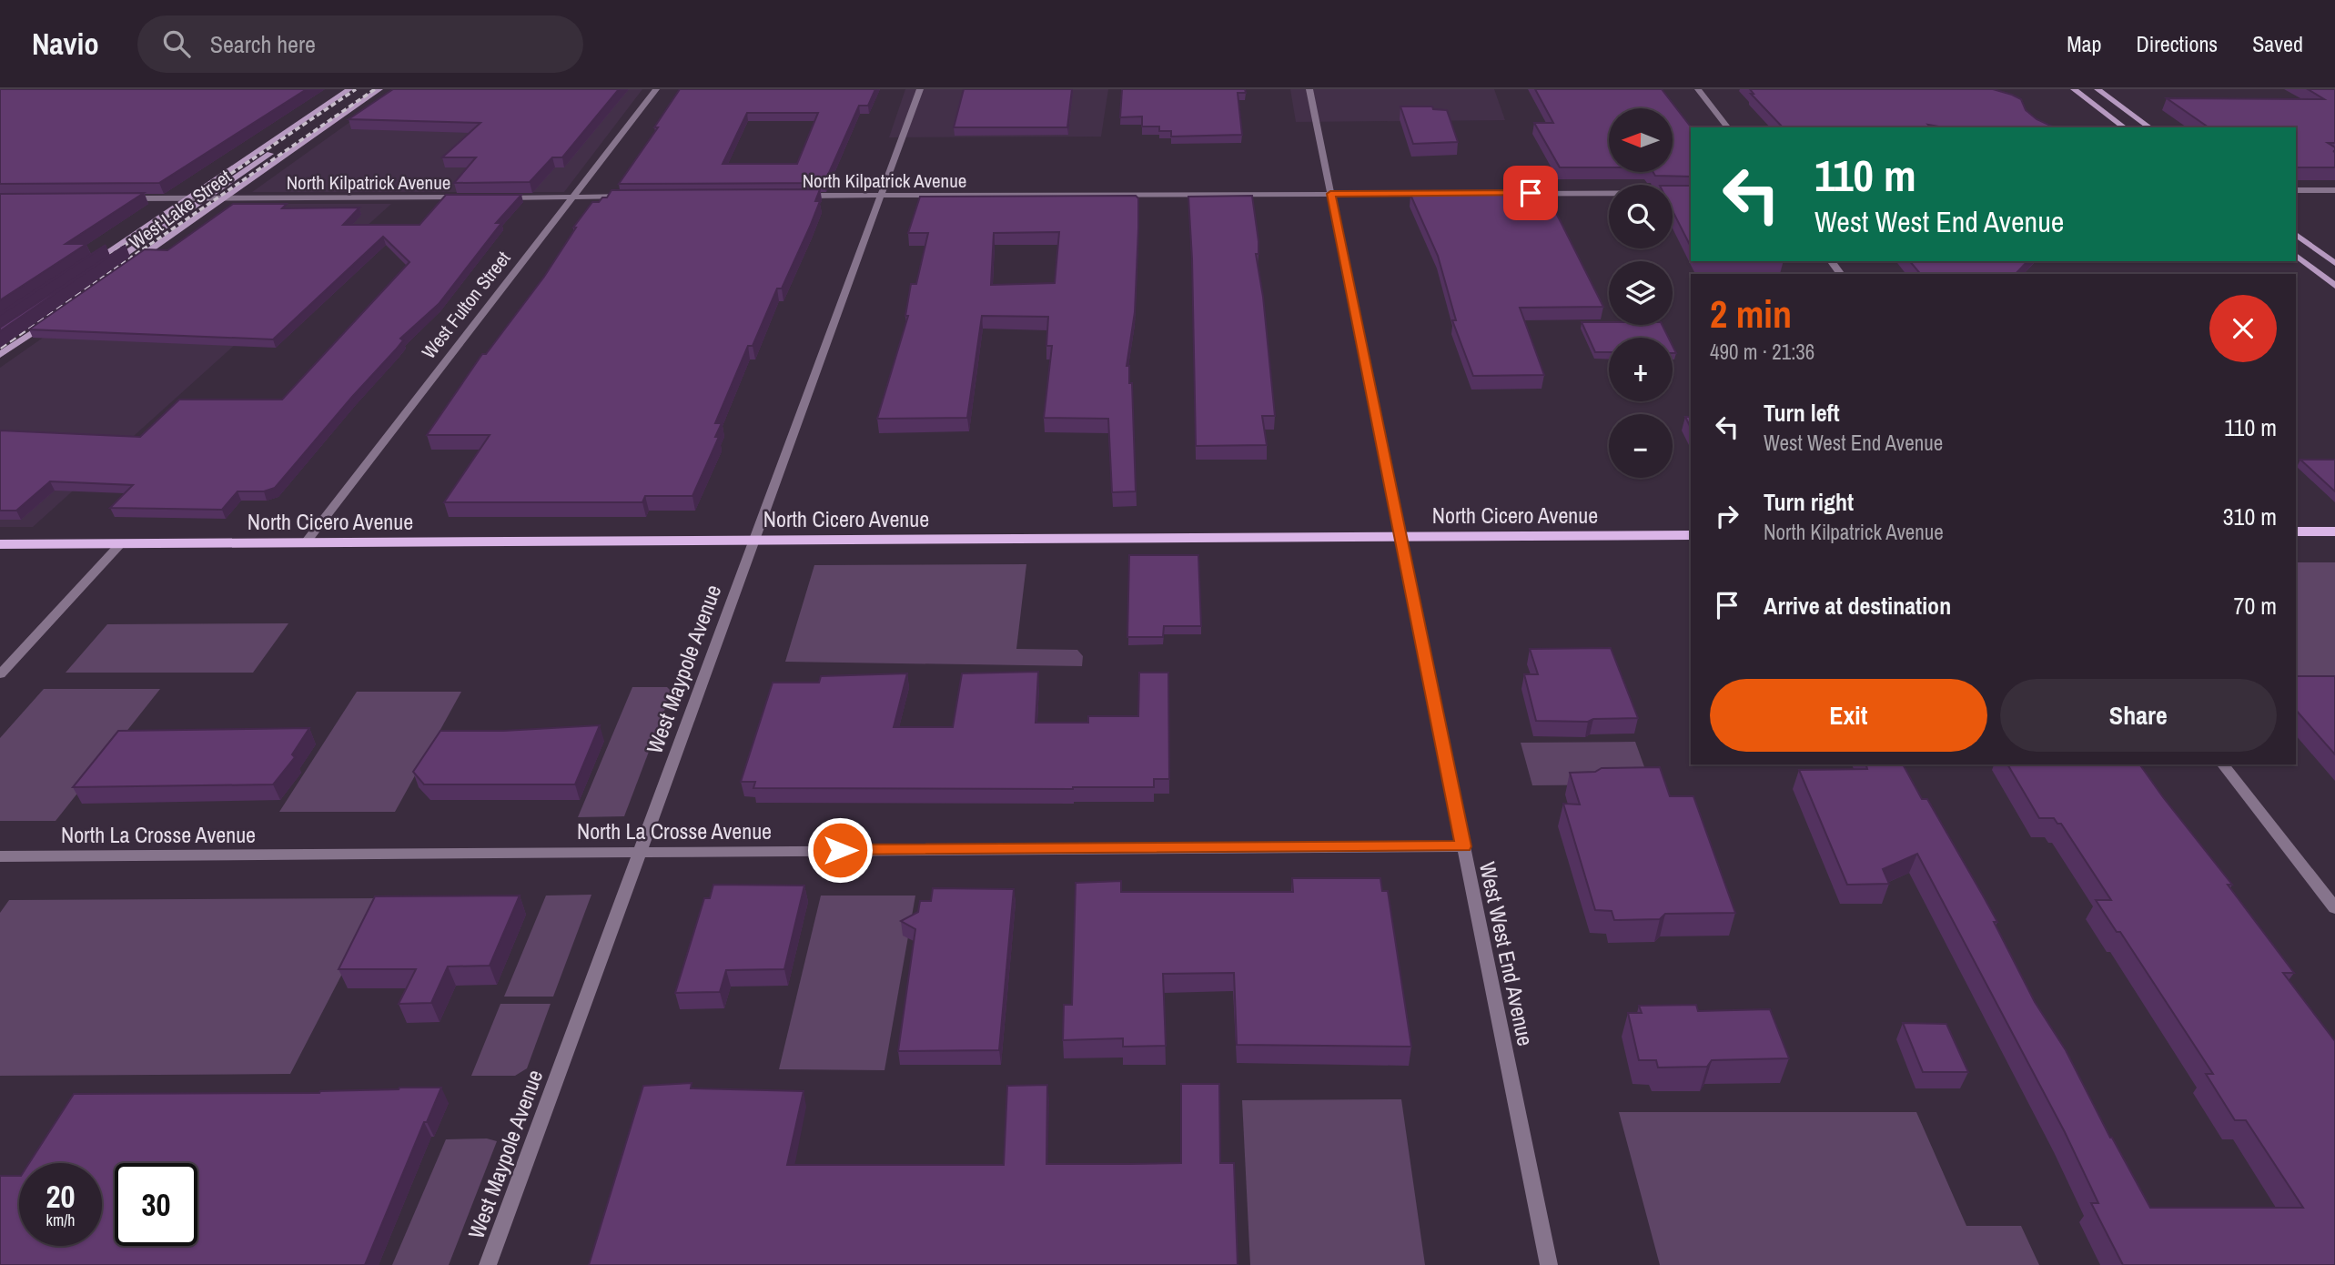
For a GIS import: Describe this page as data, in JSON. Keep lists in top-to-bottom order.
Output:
{
  "streets": {
    "main road": ["West Lake Street", "North Cicero Avenue"],
    "street": [
      "North Kilpatrick Avenue",
      "West Fulton Street",
      "West Maypole Avenue",
      "North La Crosse Avenue",
      "West West End Avenue"
    ]
  },
  "crossings": [
    ["North Kilpatrick Avenue", "West Lake Street"],
    ["North Kilpatrick Avenue", "West Maypole Avenue"],
    ["North Kilpatrick Avenue", "West West End Avenue"],
    ["West Fulton Street", "North Cicero Avenue"],
    ["North Cicero Avenue", "West Maypole Avenue"],
    ["North Cicero Avenue", "West West End Avenue"],
    ["West Maypole Avenue", "North La Crosse Avenue"],
    ["North La Crosse Avenue", "West West End Avenue"]
  ],
  "north": "left",
  "page": {
    "header": "Navio",
    "search": "Search here",
    "nav": ["Map", "Directions", "Saved"],
    "map_buttons": ["+", "−"],
    "turn": ["110 m", "West West End Avenue"],
    "heading": ["2 min", "490 m · 21:36"],
    "list": [
      {
        "name": "Turn left",
        "note": "West West End Avenue",
        "value": "110 m"
      },
      {
        "name": "Turn right",
        "note": "North Kilpatrick Avenue",
        "value": "310 m"
      },
      {
        "name": "Arrive at destination",
        "value": "70 m"
      }
    ],
    "buttons": ["Exit", "Share"],
    "speed": "20 km/h",
    "limit": "30"
  }
}
